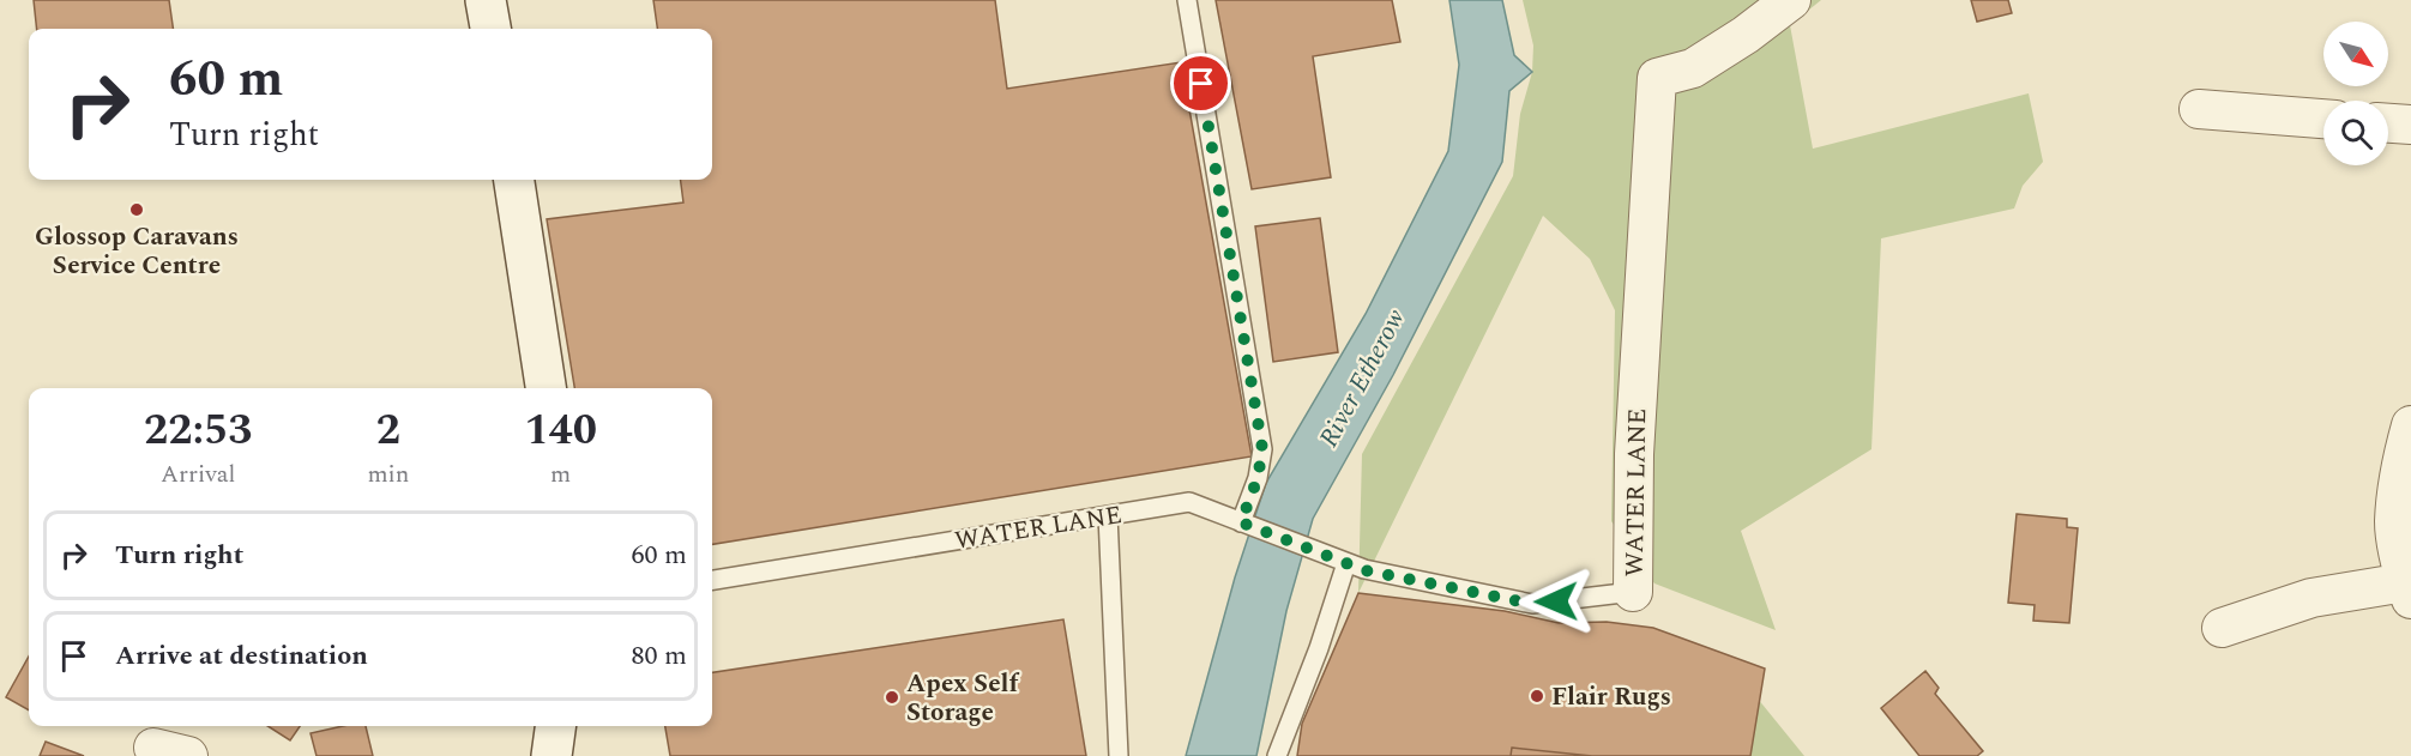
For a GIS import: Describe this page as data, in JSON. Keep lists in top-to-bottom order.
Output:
{
  "streets": {
    "street": ["WATER LANE"]
  },
  "water": ["River Etherow"],
  "places": ["Glossop Caravans Service Centre", "Flair Rugs", "Apex Self Storage"],
  "north": "bottom right",
  "page": {
    "turn": ["60 m", "Turn right"],
    "eta": [
      "22:53",
      "Arrival",
      "2",
      "min",
      "140",
      "m"
    ],
    "list": [
      {
        "name": "Turn right",
        "value": "60 m"
      },
      {
        "name": "Arrive at destination",
        "value": "80 m"
      }
    ]
  }
}
